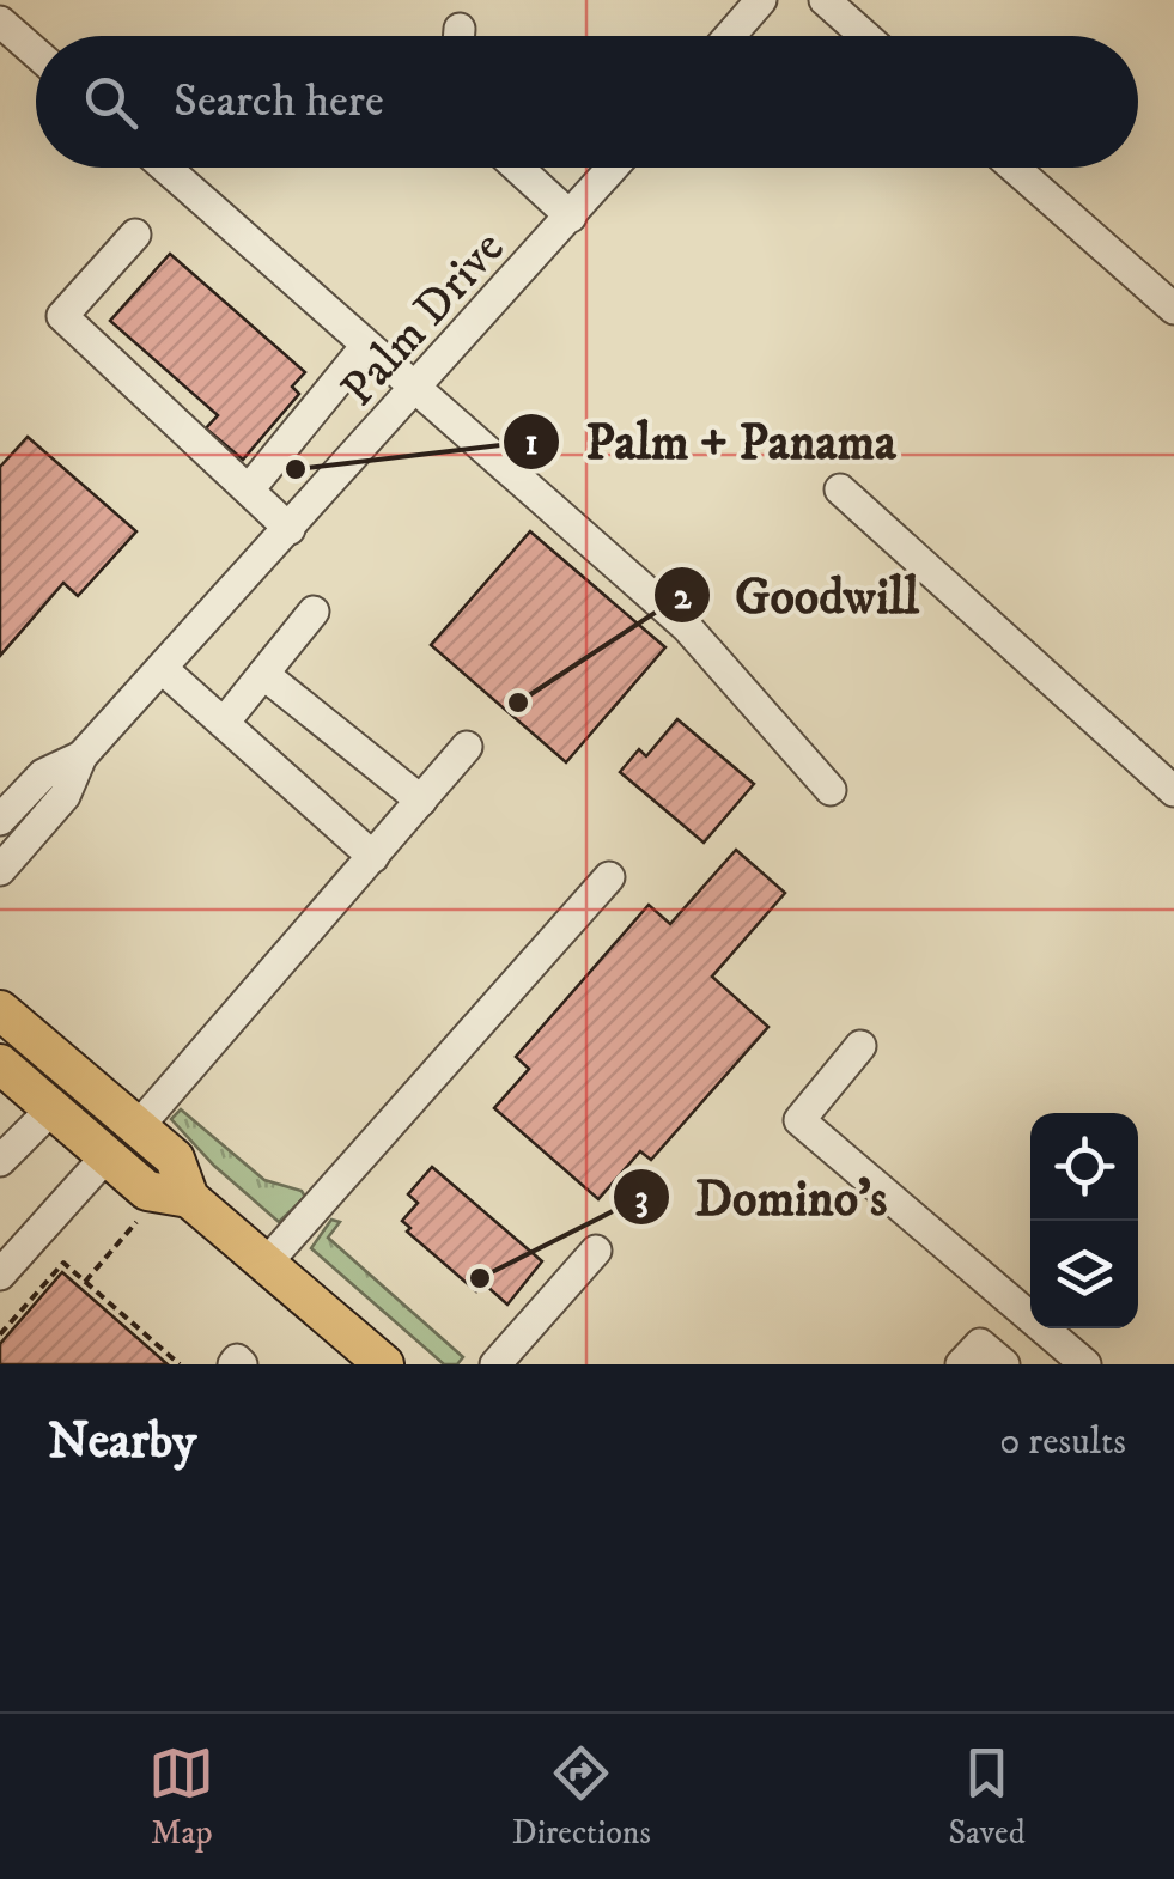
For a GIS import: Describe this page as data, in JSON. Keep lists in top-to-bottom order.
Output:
{
  "streets": {
    "street": ["Palm Drive"]
  },
  "places": ["Palm + Panama", "Goodwill", "Domino's"],
  "page": {
    "search": "Search here",
    "heading": ["Nearby", "0 results"],
    "nav": ["Map", "Directions", "Saved"]
  }
}
